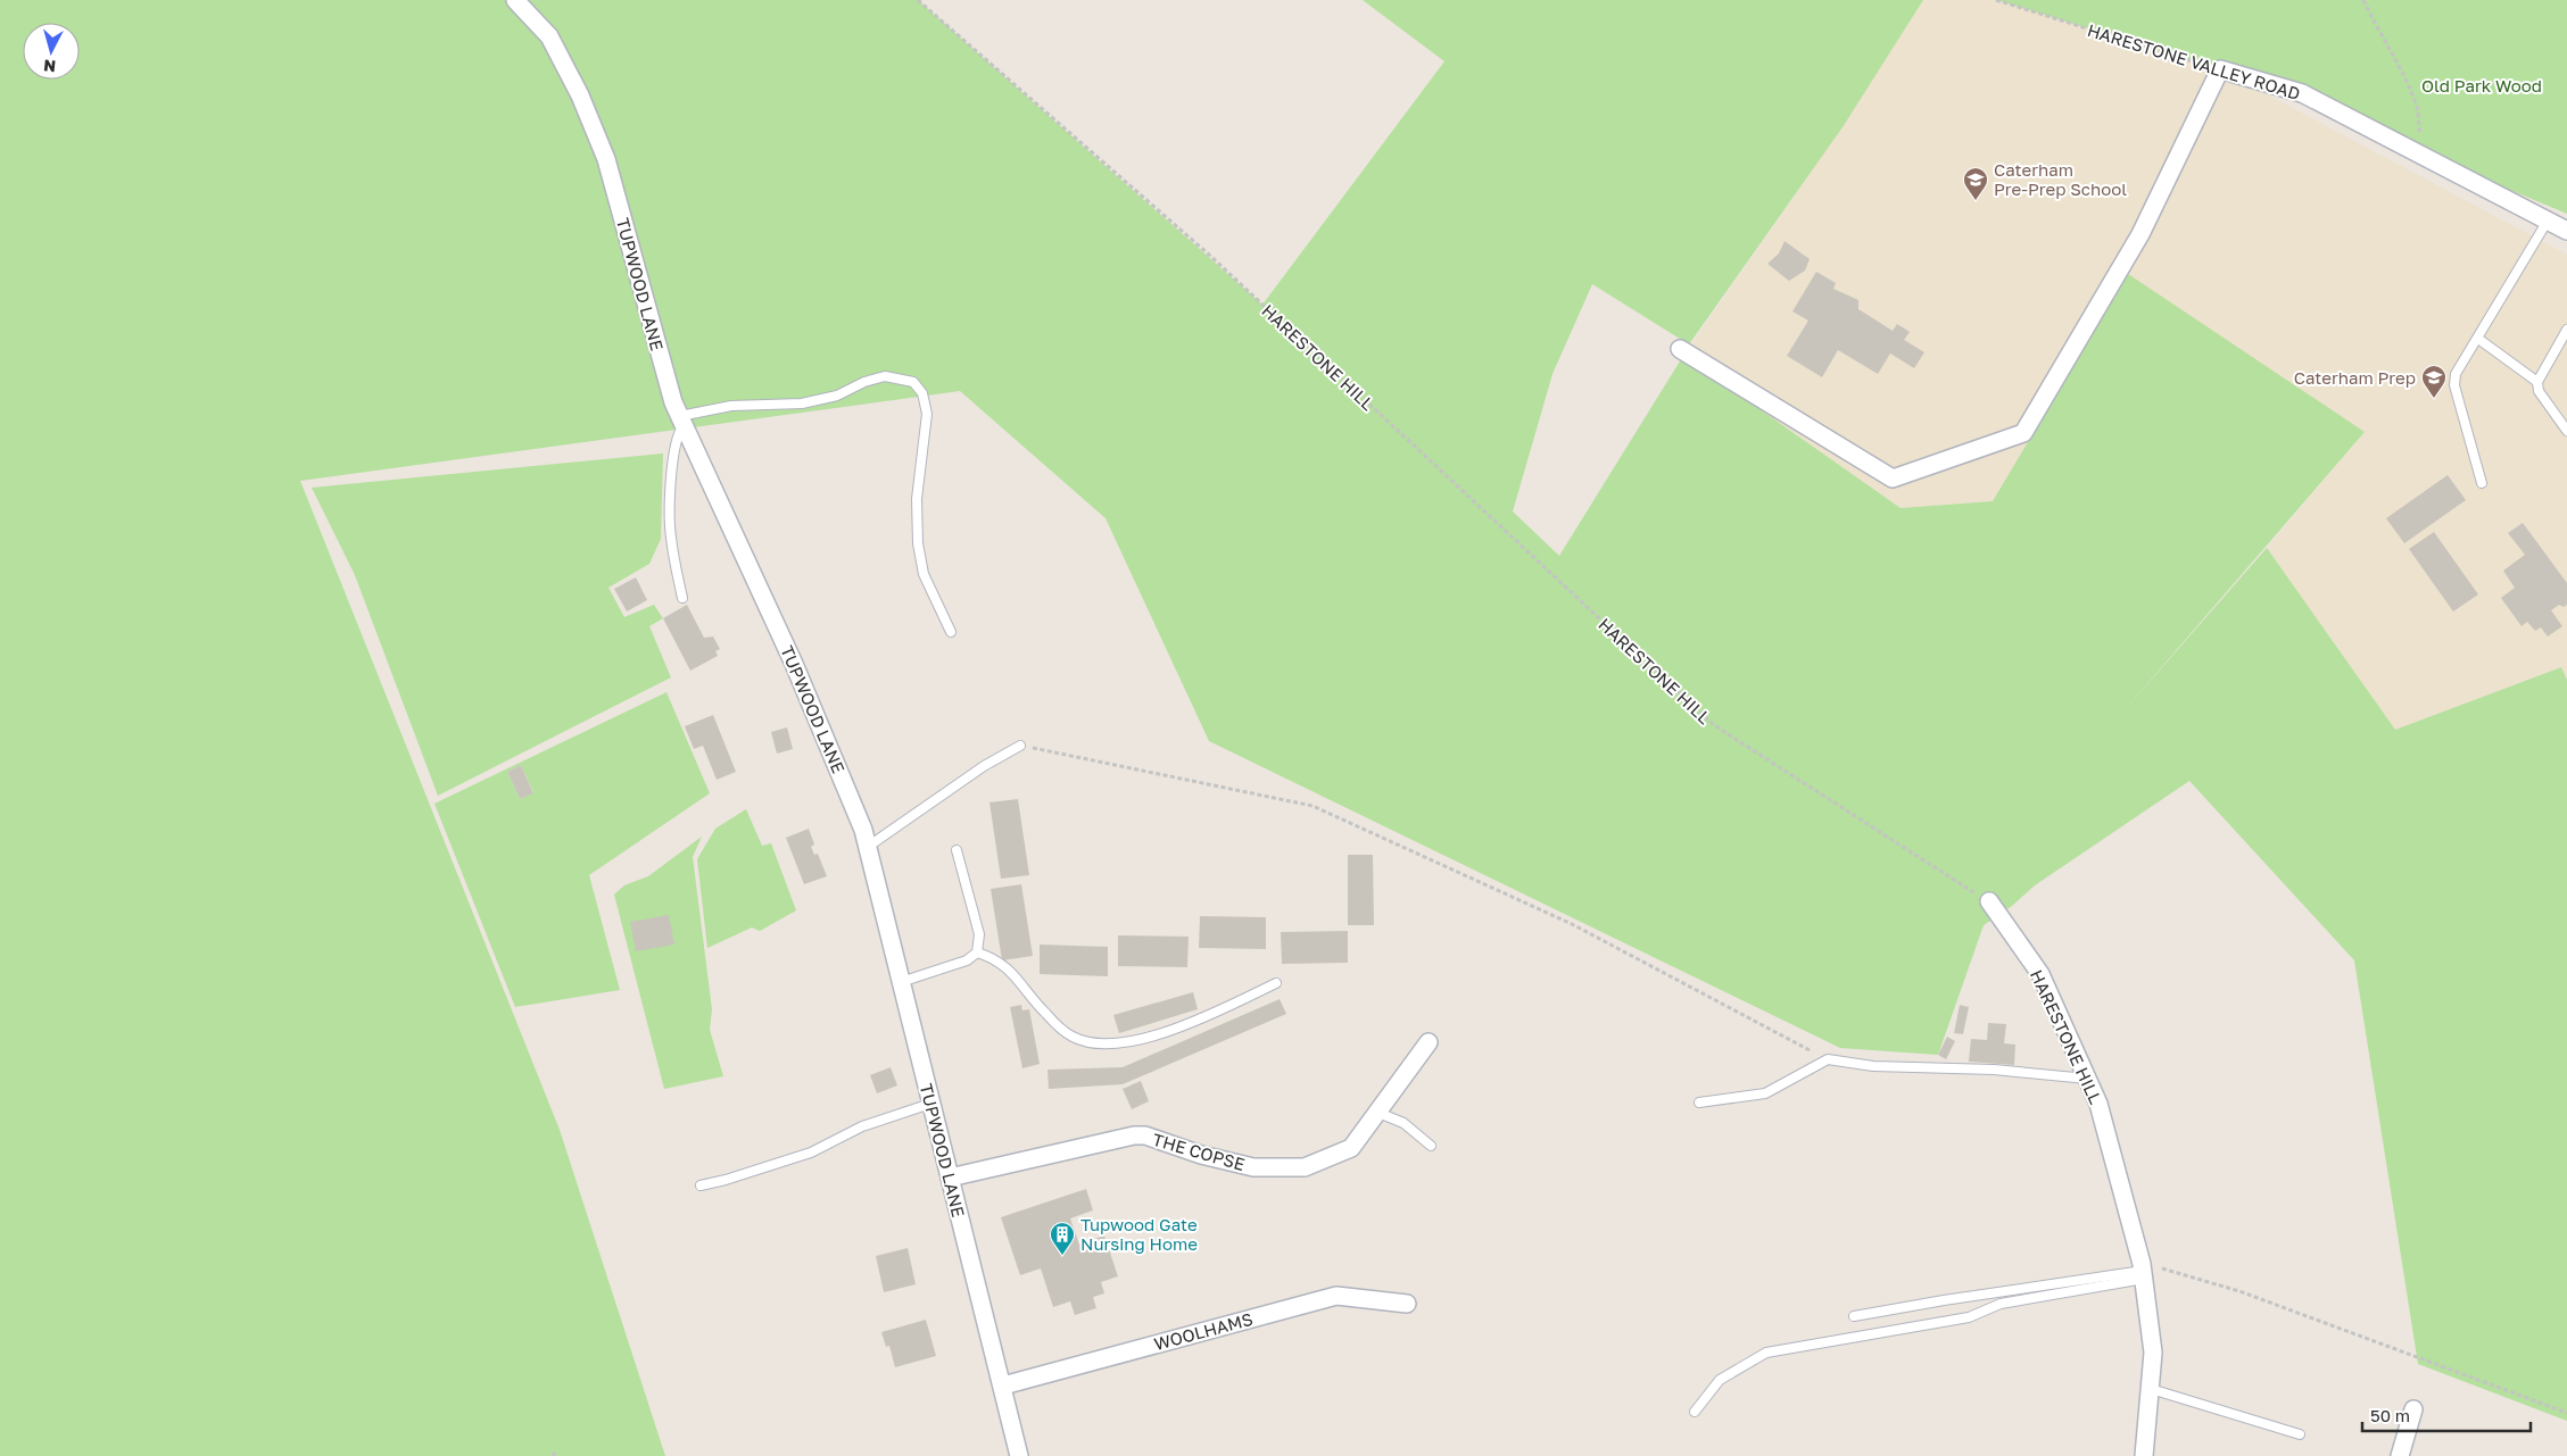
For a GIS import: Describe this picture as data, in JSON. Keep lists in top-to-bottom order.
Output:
{
  "streets": {
    "street": [
      "HARESTONE VALLEY ROAD",
      "TUPWOOD LANE",
      "HARESTONE HILL",
      "THE COPSE",
      "WOOLHAMS"
    ]
  },
  "crossings": [
    ["TUPWOOD LANE", "THE COPSE"],
    ["TUPWOOD LANE", "WOOLHAMS"]
  ],
  "parks": ["Old Park Wood"],
  "places": {
    "school or university": ["Caterham Pre-Prep School", "Caterham Prep"],
    "building": ["Tupwood Gate Nursing Home"]
  },
  "scale_bar": "50 m",
  "north": "bottom"
}
